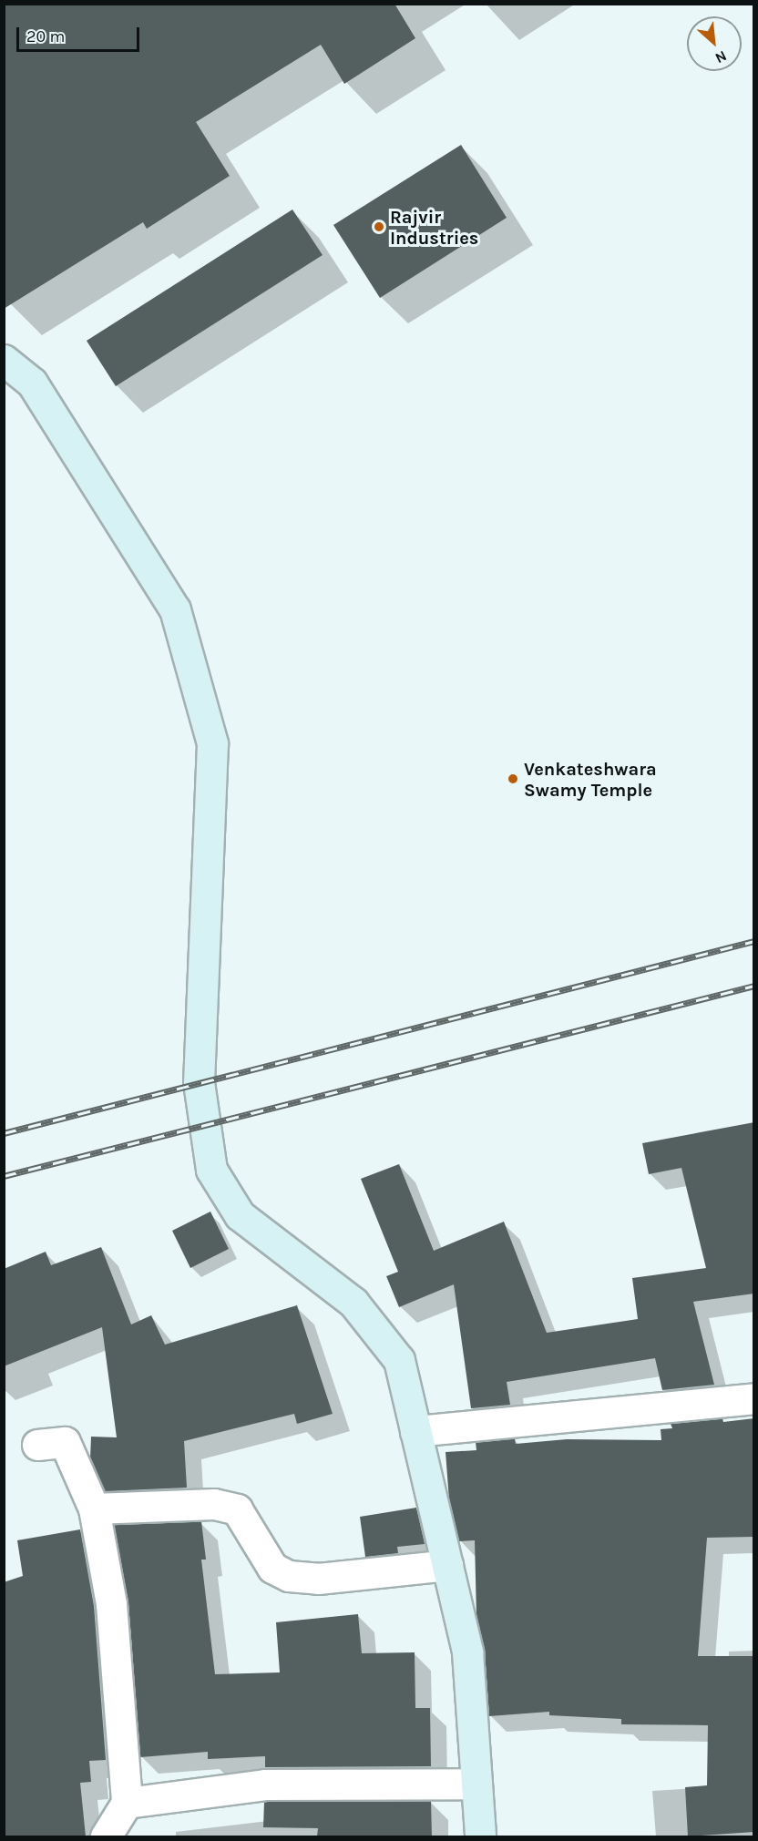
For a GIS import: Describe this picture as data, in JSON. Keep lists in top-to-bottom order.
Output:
{
  "places": ["Rajvir Industries", "Venkateshwara Swamy Temple"],
  "scale_bar": "20 m",
  "north": "bottom right"
}
